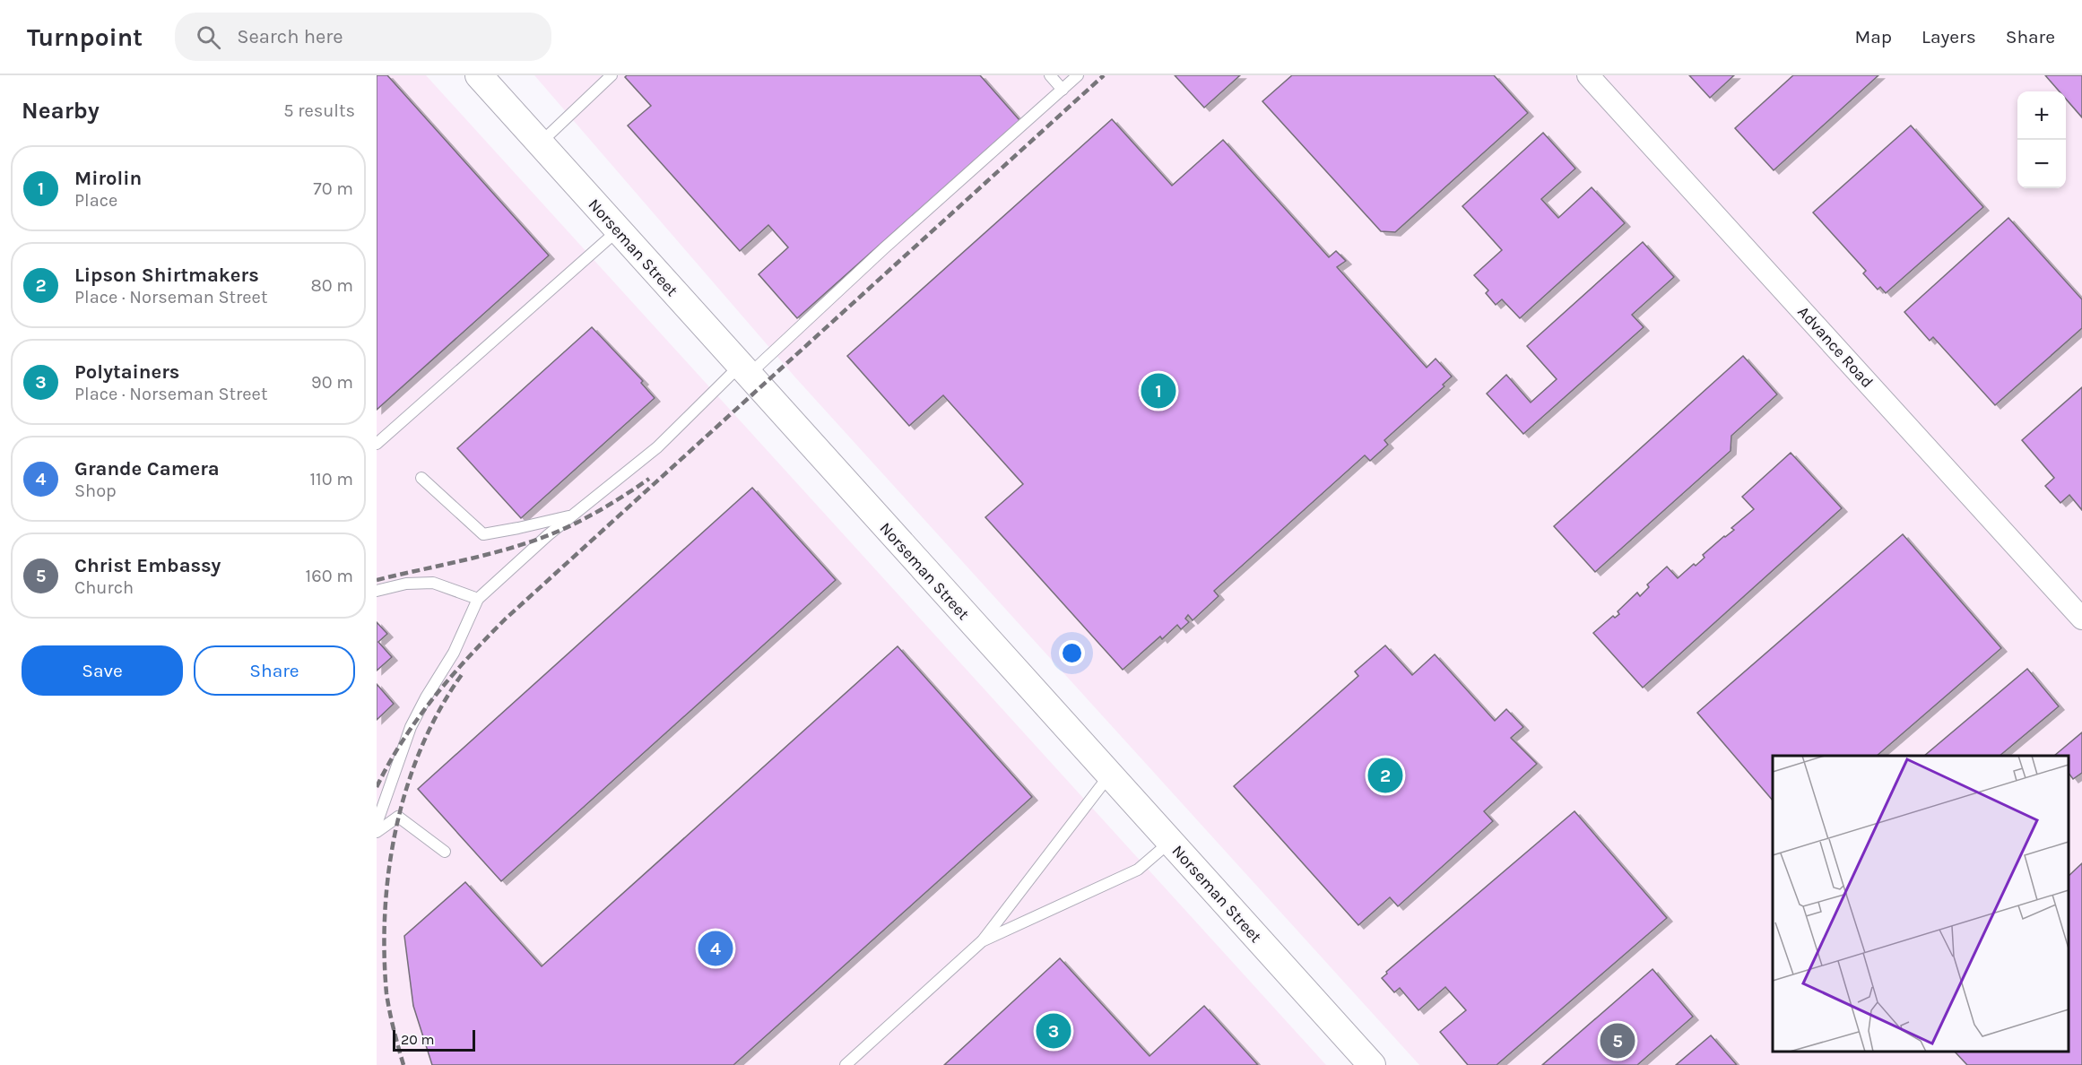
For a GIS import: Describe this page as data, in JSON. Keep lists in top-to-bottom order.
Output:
{
  "streets": {
    "street": ["Norseman Street", "Advance Road"]
  },
  "scale_bar": "20 m",
  "page": {
    "header": "Turnpoint",
    "search": "Search here",
    "nav": ["Map", "Layers", "Share"],
    "heading": ["Nearby", "5 results"],
    "map_buttons": ["+", "−"],
    "list": [
      {
        "mark": "1",
        "name": "Mirolin",
        "note": "Place",
        "value": "70 m"
      },
      {
        "mark": "2",
        "name": "Lipson Shirtmakers",
        "note": "Place · Norseman Street",
        "value": "80 m"
      },
      {
        "mark": "3",
        "name": "Polytainers",
        "note": "Place · Norseman Street",
        "value": "90 m"
      },
      {
        "mark": "4",
        "name": "Grande Camera",
        "note": "Shop",
        "value": "110 m"
      },
      {
        "mark": "5",
        "name": "Christ Embassy",
        "note": "Church",
        "value": "160 m"
      }
    ],
    "pins": [
      "1",
      "2",
      "4",
      "3",
      "5"
    ],
    "buttons": ["Save", "Share"],
    "scale": "20 m"
  }
}
